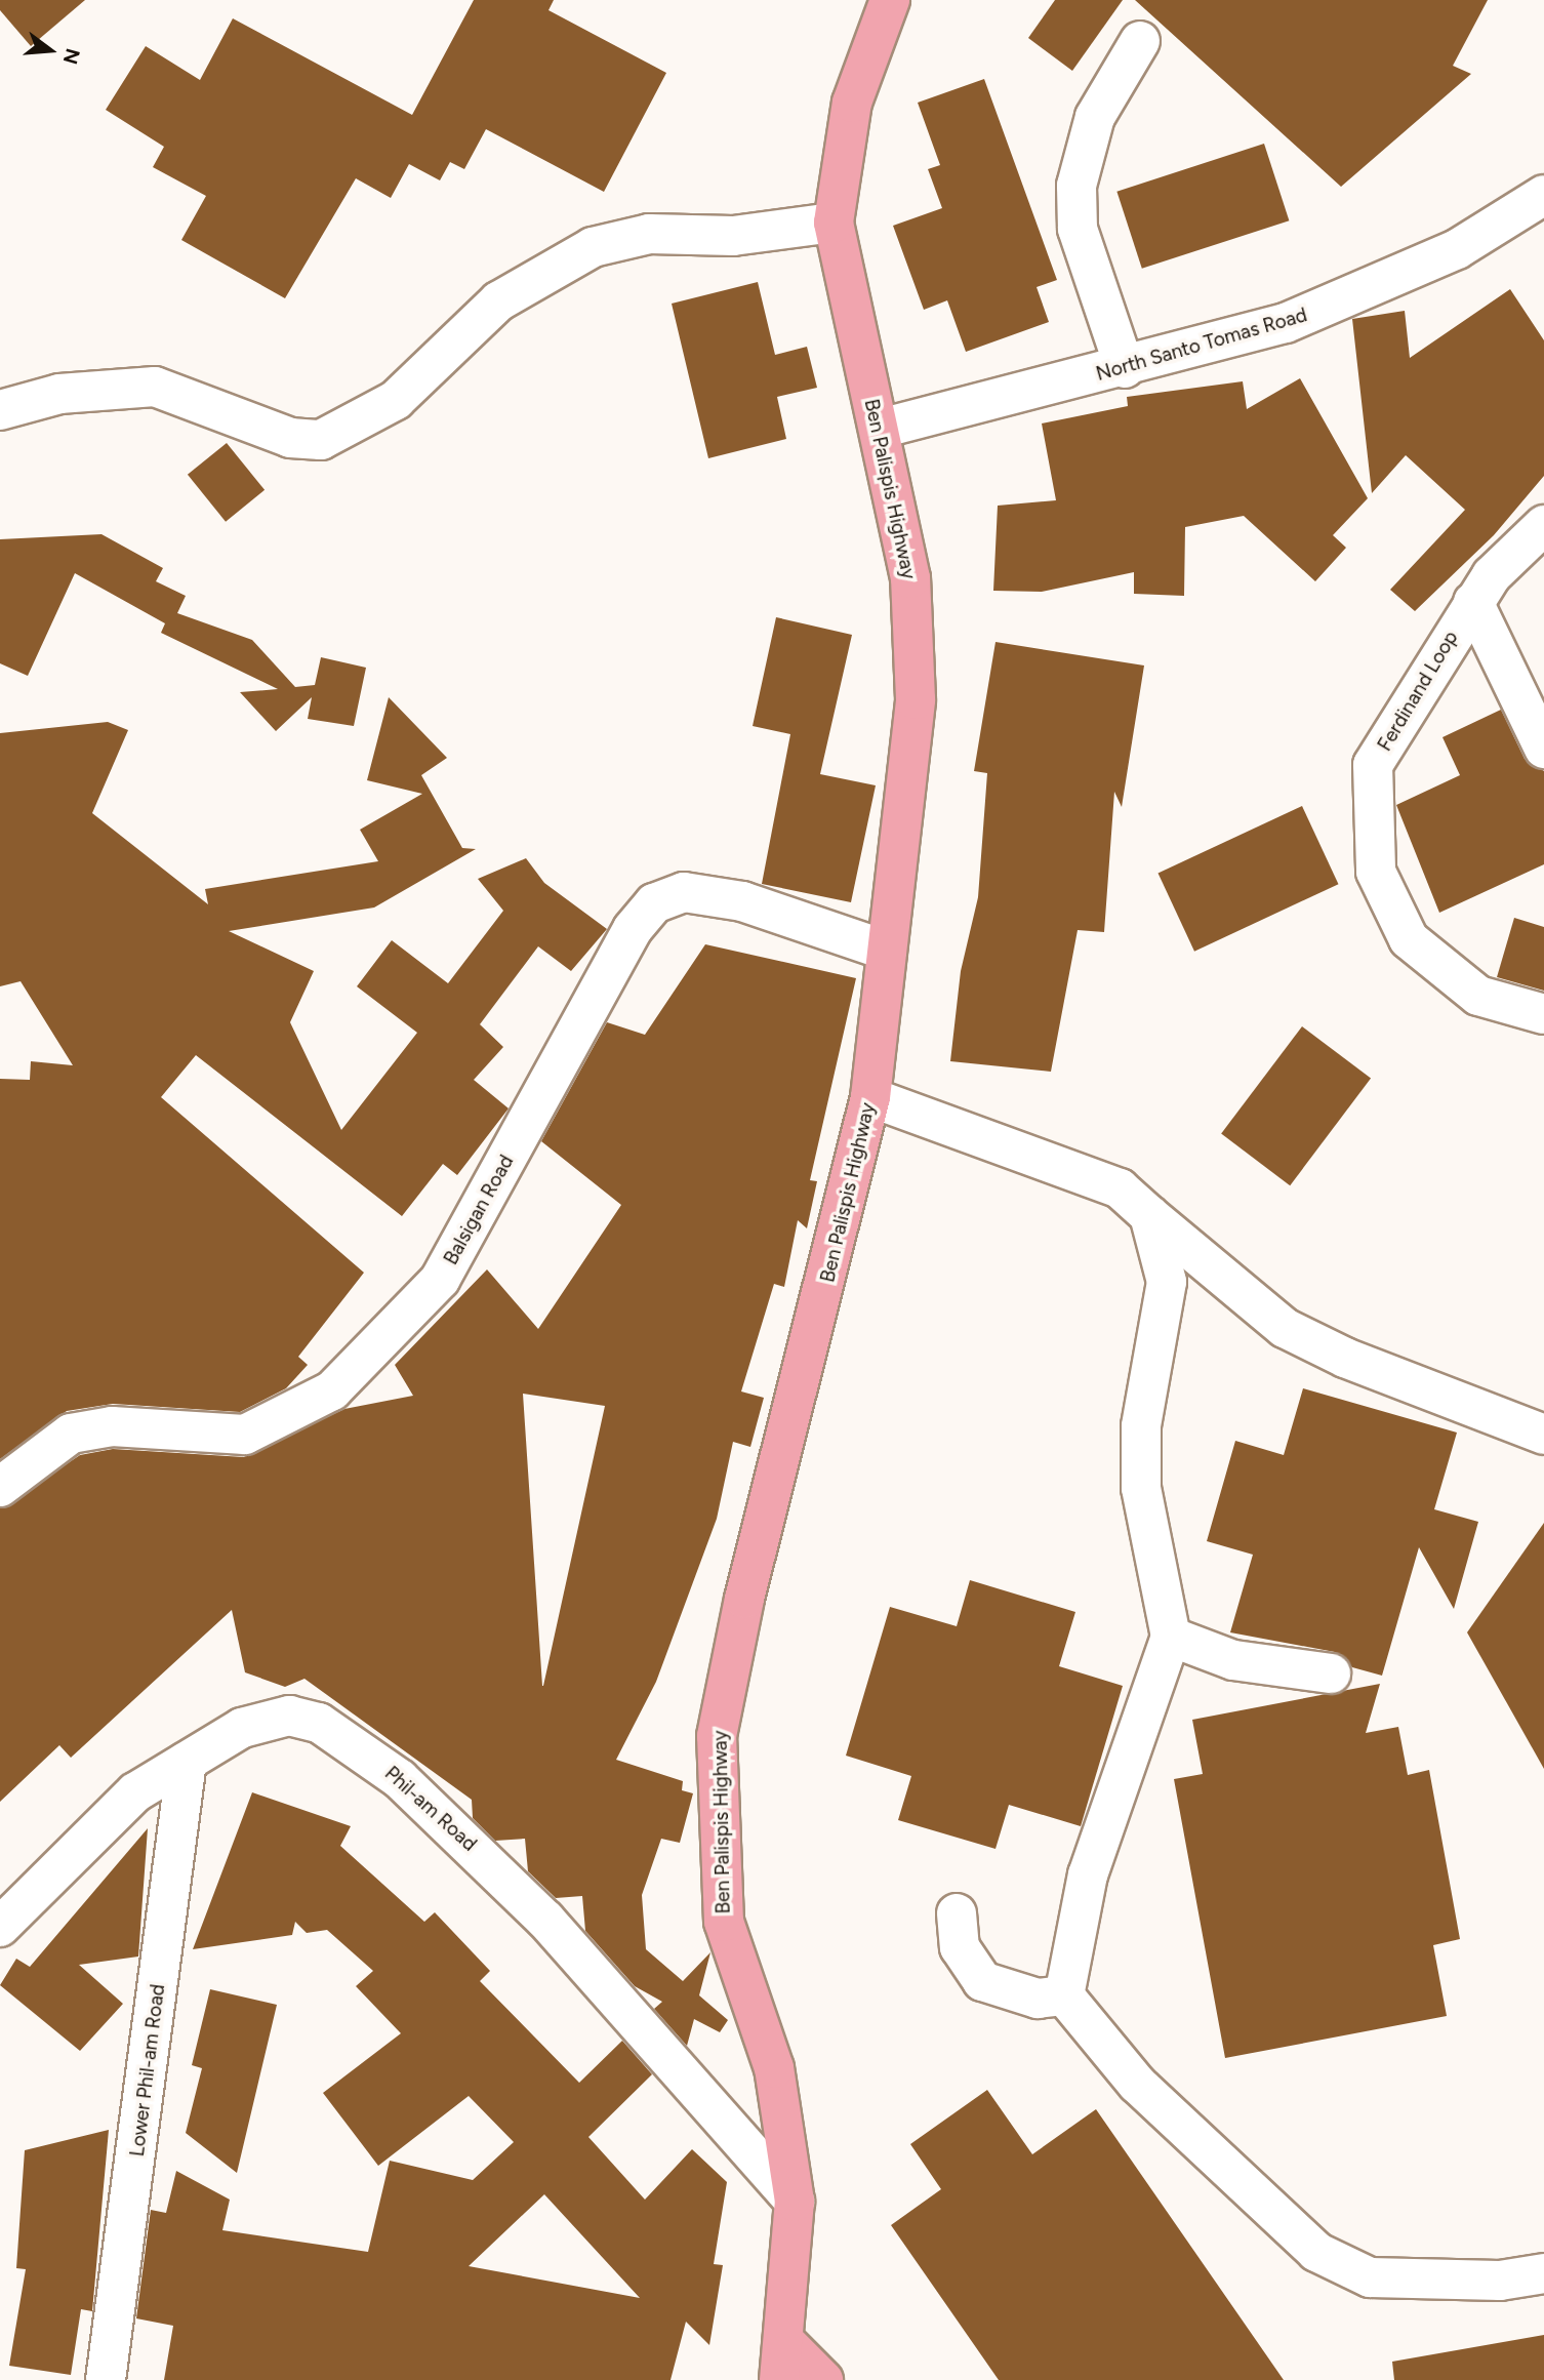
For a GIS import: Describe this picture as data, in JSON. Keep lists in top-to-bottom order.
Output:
{
  "streets": {
    "main road": ["Ben Palispis Highway"],
    "street": [
      "North Santo Tomas Road",
      "Ferdinand Loop",
      "Balsigan Road",
      "Phil-am Road",
      "Lower Phil-am Road"
    ]
  },
  "crossings": [
    ["North Santo Tomas Road", "Ben Palispis Highway"],
    ["Ben Palispis Highway", "Balsigan Road"],
    ["Ben Palispis Highway", "Phil-am Road"],
    ["Phil-am Road", "Lower Phil-am Road"]
  ],
  "north": "right"
}
